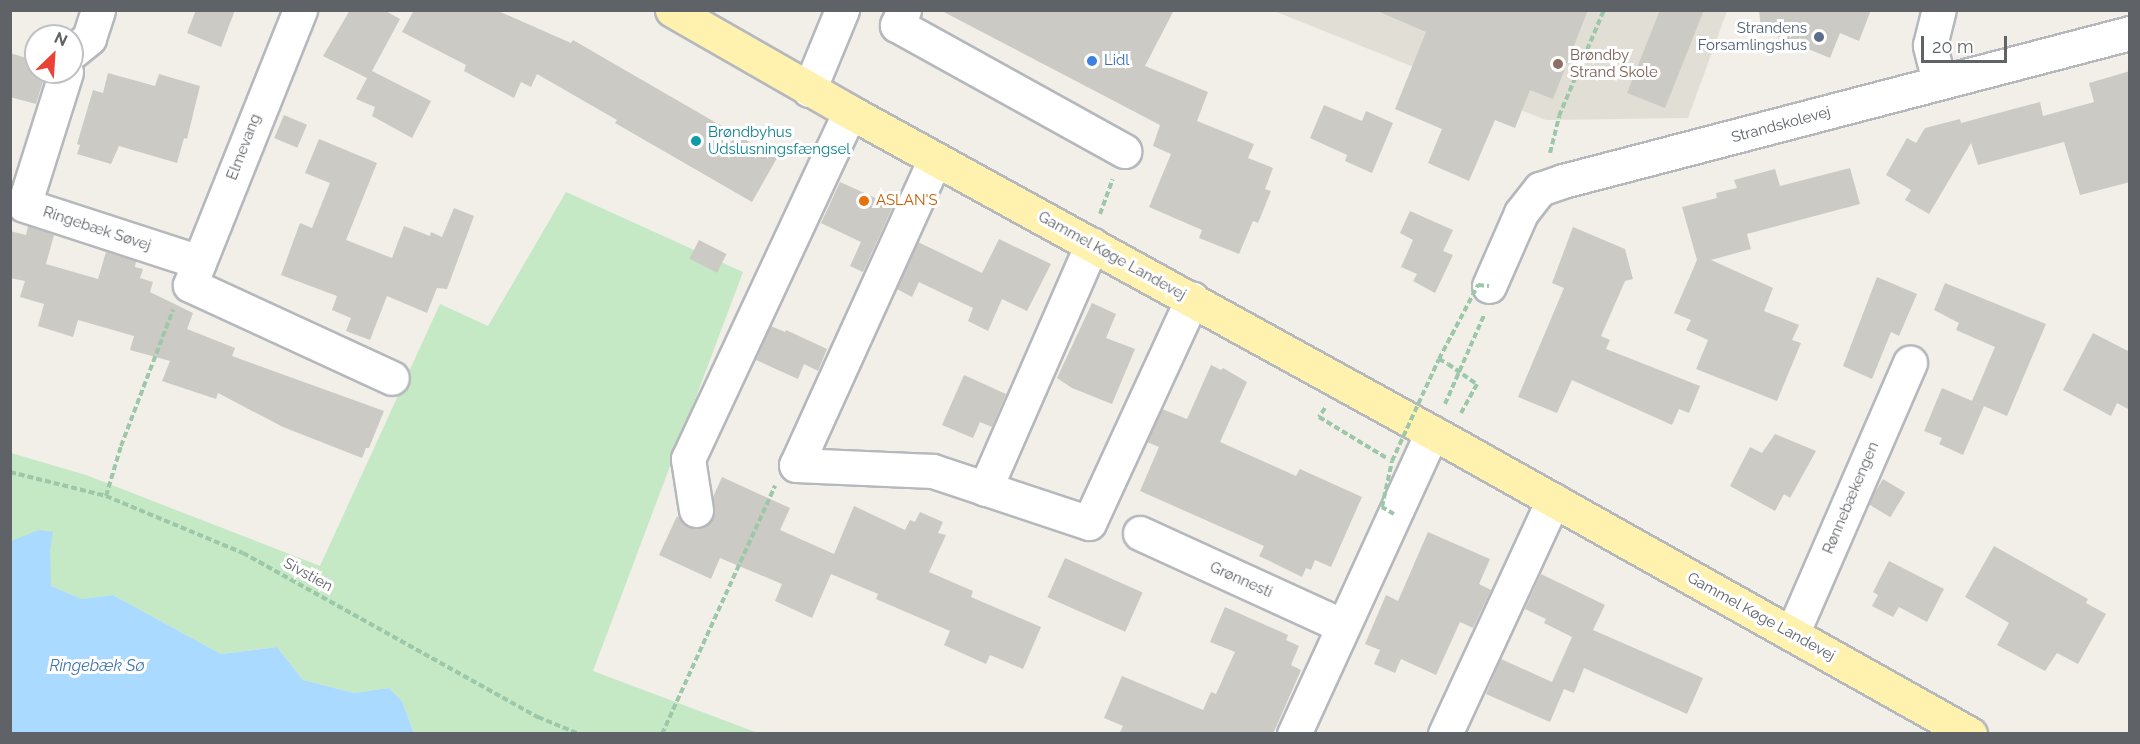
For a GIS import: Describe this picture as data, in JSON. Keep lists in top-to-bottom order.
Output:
{
  "streets": {
    "main road": ["Gammel Køge Landevej"],
    "street": [
      "Strandskolevej",
      "Elmevang",
      "Ringebæk Søvej",
      "Rønnebækengen",
      "Grønnesti"
    ],
    "path": ["Sivstien"]
  },
  "crossings": [
    ["Elmevang", "Ringebæk Søvej"],
    ["Gammel Køge Landevej", "Rønnebækengen"]
  ],
  "water": ["Ringebæk Sø"],
  "places": [
    "Strandens Forsamlingshus",
    "Lidl",
    "Brøndby Strand Skole",
    "Brøndbyhus Udslusningsfængsel",
    "ASLAN'S"
  ],
  "scale_bar": "20 m",
  "north": "top right"
}
